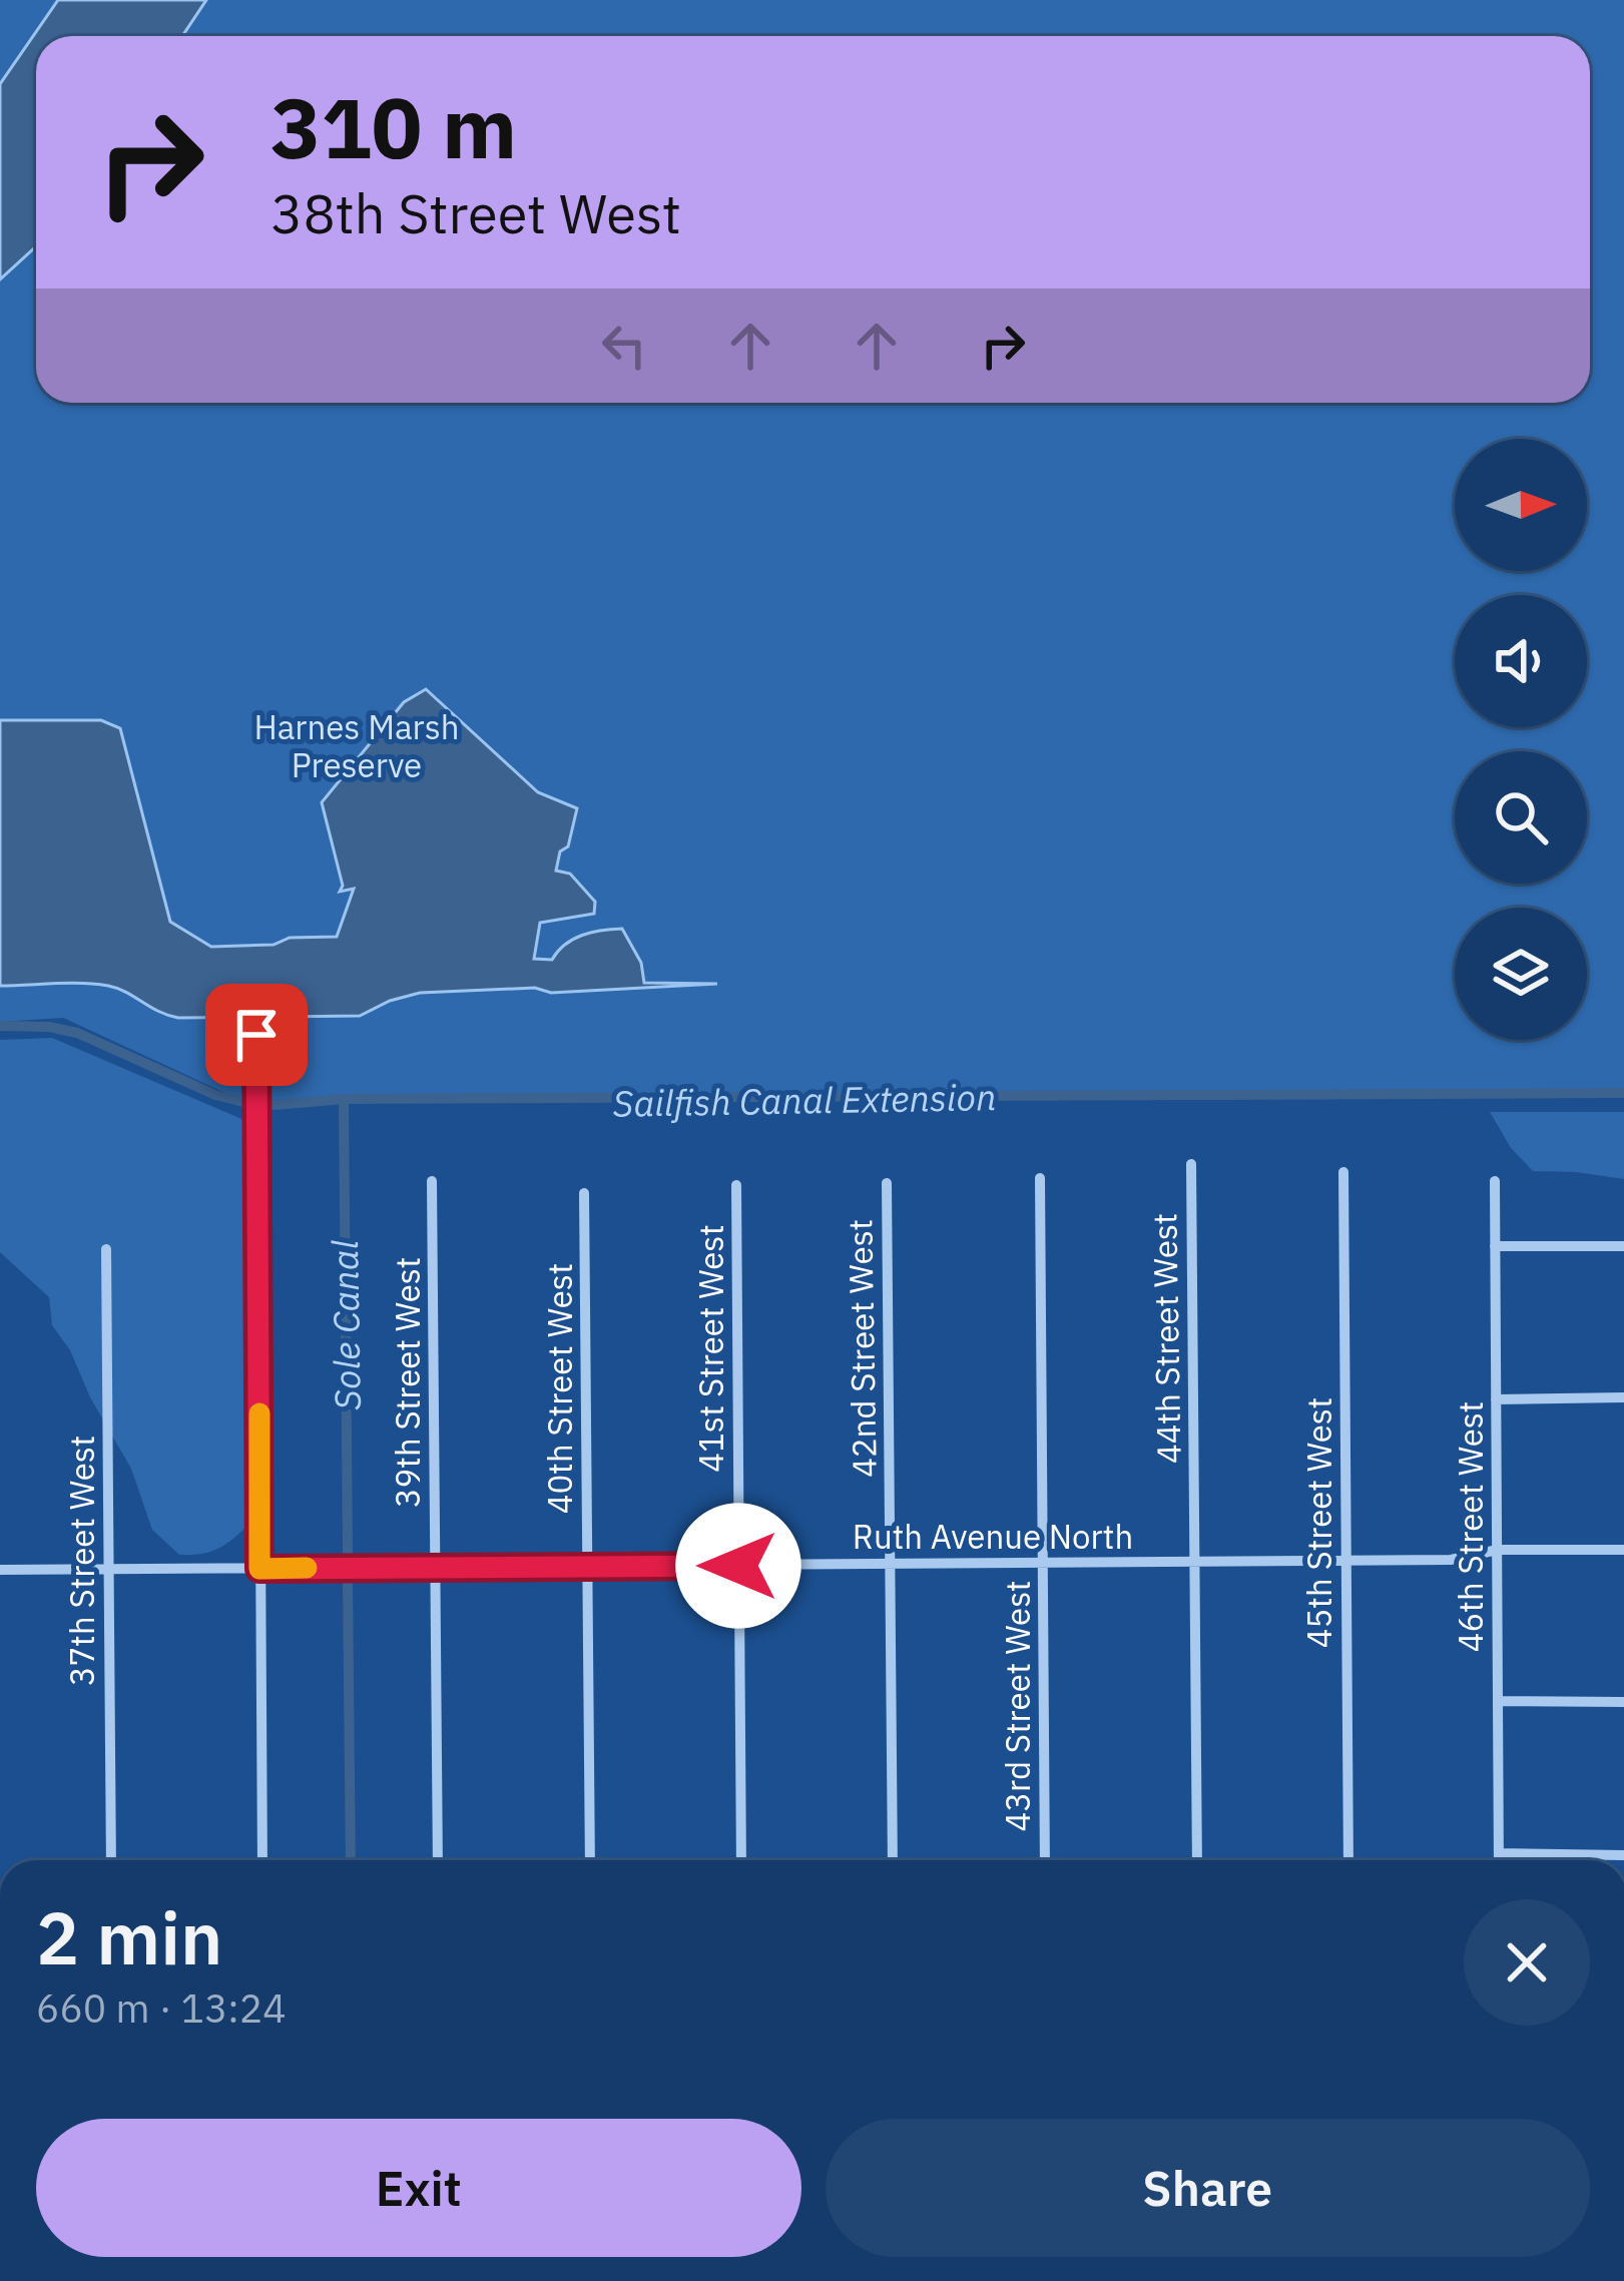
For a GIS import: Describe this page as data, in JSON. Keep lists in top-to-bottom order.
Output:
{
  "streets": {
    "street": [
      "44th Street West",
      "41st Street West",
      "42nd Street West",
      "39th Street West",
      "40th Street West",
      "45th Street West",
      "46th Street West",
      "Ruth Avenue North",
      "37th Street West",
      "43rd Street West"
    ]
  },
  "crossings": [
    ["44th Street West", "Ruth Avenue North"],
    ["41st Street West", "Ruth Avenue North"],
    ["42nd Street West", "Ruth Avenue North"],
    ["39th Street West", "Ruth Avenue North"],
    ["40th Street West", "Ruth Avenue North"],
    ["45th Street West", "Ruth Avenue North"],
    ["46th Street West", "Ruth Avenue North"],
    ["Ruth Avenue North", "37th Street West"],
    ["Ruth Avenue North", "43rd Street West"]
  ],
  "water": ["Sailfish Canal Extension", "Sole Canal"],
  "parks": ["Harnes Marsh Preserve"],
  "north": "right",
  "page": {
    "turn": ["310 m", "38th Street West"],
    "heading": ["2 min", "660 m · 13:24"],
    "buttons": ["Exit", "Share"]
  }
}
